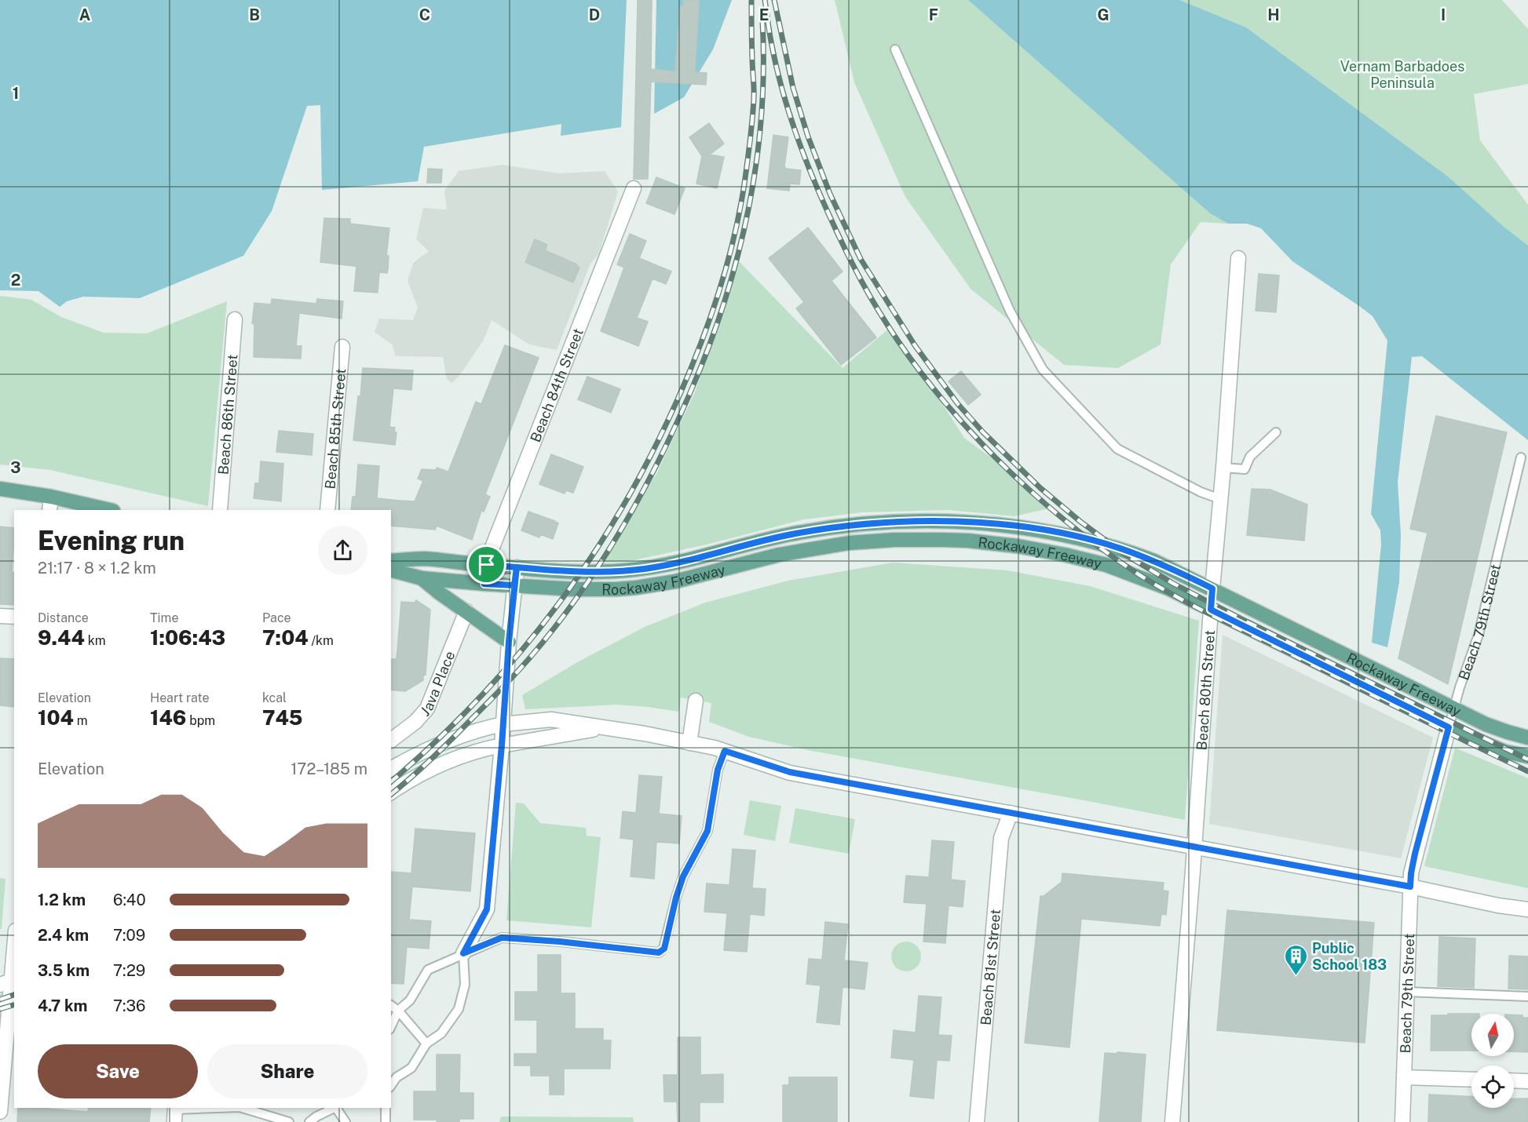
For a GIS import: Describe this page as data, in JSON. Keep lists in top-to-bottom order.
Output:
{
  "streets": {
    "main road": ["Rockaway Freeway"],
    "street": [
      "Beach 84th Street",
      "Beach 86th Street",
      "Beach 85th Street",
      "Beach 79th Street",
      "Java Place",
      "Beach 80th Street",
      "Beach 81st Street"
    ]
  },
  "crossings": [
    ["Beach 84th Street", "Rockaway Freeway"],
    ["Rockaway Freeway", "Beach 79th Street"],
    ["Rockaway Freeway", "Beach 80th Street"]
  ],
  "parks": ["Vernam Barbadoes Peninsula"],
  "places": {
    "building": ["Public School 183"]
  },
  "north": "top",
  "page": {
    "heading": ["Evening run", "21:17 · 8 × 1.2 km"],
    "stats": [
      ["Distance", "9.44 km"],
      ["Time", "1:06:43"],
      ["Pace", "7:04 /km"],
      ["Elevation", "104 m"],
      ["Heart rate", "146 bpm"],
      ["kcal", "745"]
    ],
    "chart": ["Elevation", "172–185 m"],
    "list": [
      {
        "name": "1.2 km",
        "note": "6:40"
      },
      {
        "name": "2.4 km",
        "note": "7:09"
      },
      {
        "name": "3.5 km",
        "note": "7:29"
      },
      {
        "name": "4.7 km",
        "note": "7:36"
      }
    ],
    "buttons": ["Save", "Share"]
  },
  "grid": {
    "columns": [
      "A",
      "B",
      "C",
      "D",
      "E",
      "F",
      "G",
      "H",
      "I"
    ],
    "rows": ["1", "2", "3"]
  }
}
